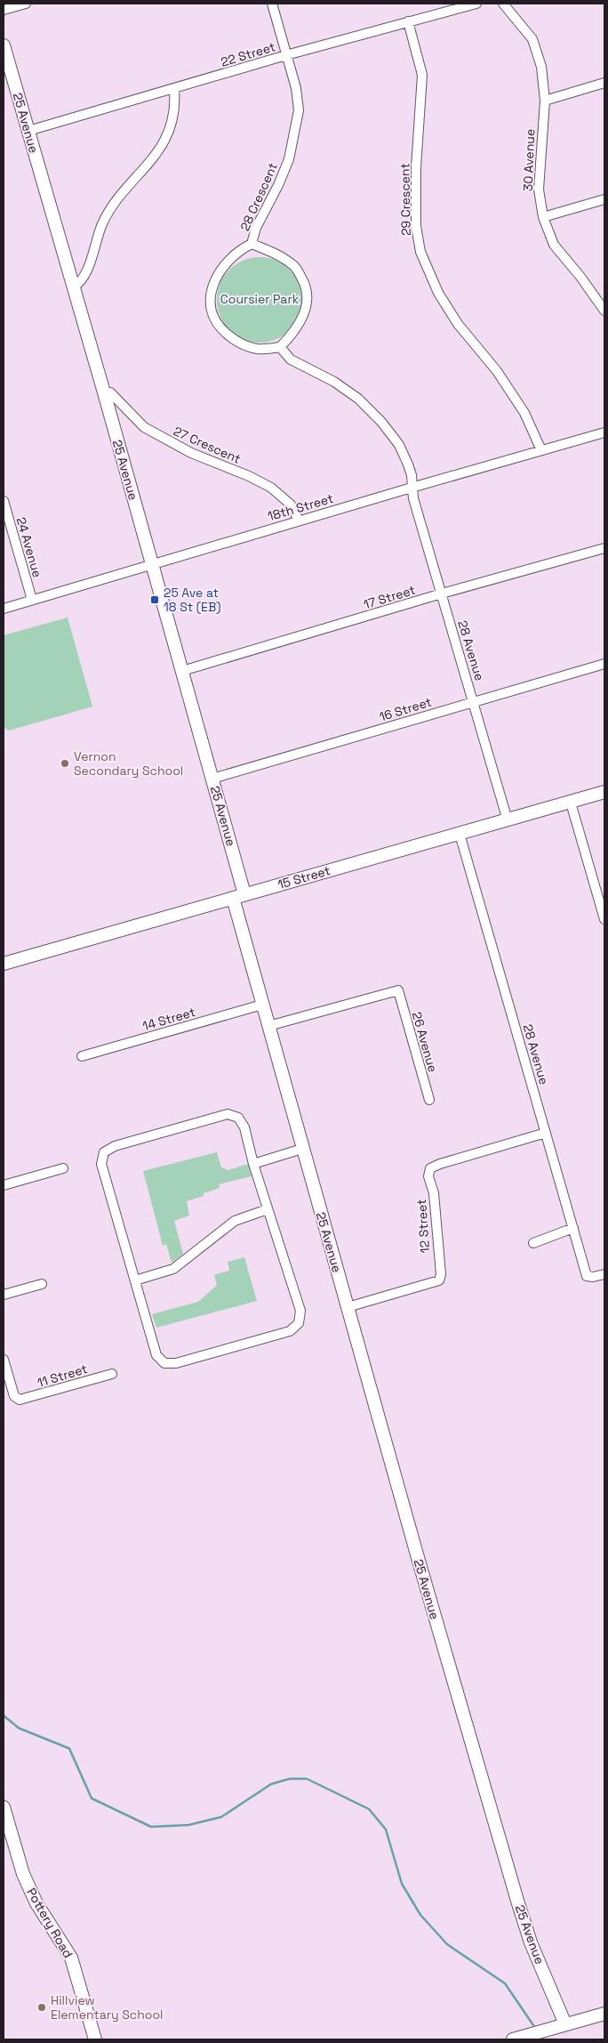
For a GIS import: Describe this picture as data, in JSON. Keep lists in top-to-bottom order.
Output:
{
  "streets": {
    "street": [
      "22 Street",
      "25 Avenue",
      "30 Avenue",
      "28 Crescent",
      "29 Crescent",
      "27 Crescent",
      "18th Street",
      "24 Avenue",
      "17 Street",
      "28 Avenue",
      "16 Street",
      "15 Street",
      "14 Street",
      "26 Avenue",
      "12 Street",
      "11 Street",
      "Pottery Road"
    ]
  },
  "crossings": [
    ["22 Street", "25 Avenue"],
    ["22 Street", "28 Crescent"],
    ["22 Street", "29 Crescent"],
    ["25 Avenue", "27 Crescent"],
    ["25 Avenue", "18th Street"],
    ["25 Avenue", "17 Street"],
    ["25 Avenue", "16 Street"],
    ["25 Avenue", "15 Street"],
    ["25 Avenue", "14 Street"],
    ["25 Avenue", "26 Avenue"],
    ["25 Avenue", "12 Street"],
    ["29 Crescent", "18th Street"],
    ["27 Crescent", "18th Street"],
    ["18th Street", "24 Avenue"],
    ["18th Street", "28 Avenue"],
    ["17 Street", "28 Avenue"],
    ["28 Avenue", "16 Street"],
    ["28 Avenue", "15 Street"],
    ["28 Avenue", "12 Street"]
  ],
  "parks": ["Coursier Park"],
  "places": {
    "transit": ["25 Ave at 18 St (EB)"],
    "other": ["Vernon Secondary School", "Hillview Elementary School"]
  }
}
